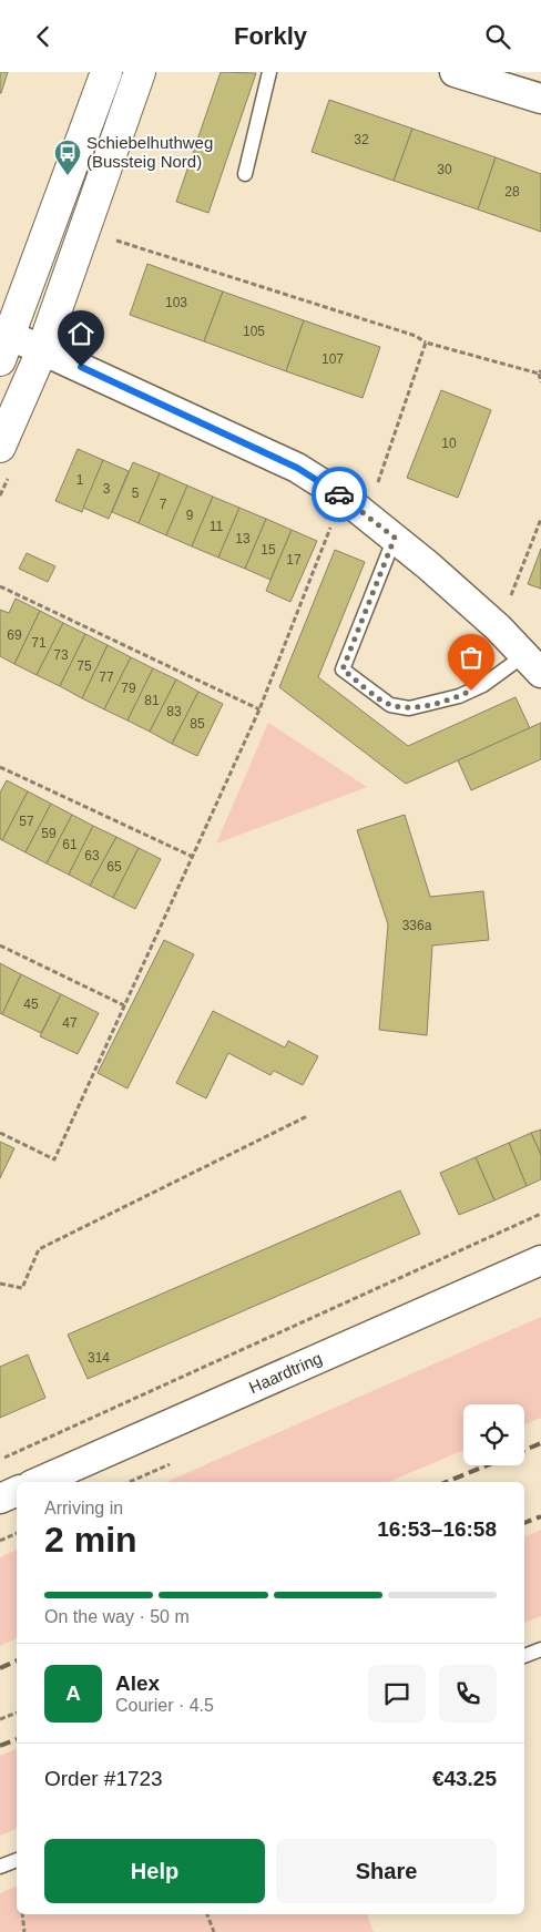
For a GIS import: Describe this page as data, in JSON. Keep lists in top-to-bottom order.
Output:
{
  "streets": {
    "street": ["Haardtring"]
  },
  "places": {
    "bus stop": ["Schiebelhuthweg (Bussteig Nord)"]
  },
  "house_numbers": [
    "32",
    "30",
    "28",
    "103",
    "105",
    "107",
    "10",
    "1",
    "3",
    "5",
    "7",
    "9",
    "11",
    "13",
    "15",
    "17",
    "69",
    "71",
    "73",
    "75",
    "77",
    "79",
    "81",
    "83",
    "85",
    "57",
    "59",
    "61",
    "63",
    "65",
    "336a",
    "45",
    "47",
    "314"
  ],
  "page": {
    "header": "Forkly",
    "heading": ["2 min", "Arriving in", "16:53–16:58"],
    "panel": [
      "Alex",
      "Courier · 4.5",
      "Order #1723",
      "€43.25"
    ],
    "bar": "On the way · 50 m",
    "round": "A",
    "buttons": ["Help", "Share"]
  }
}
